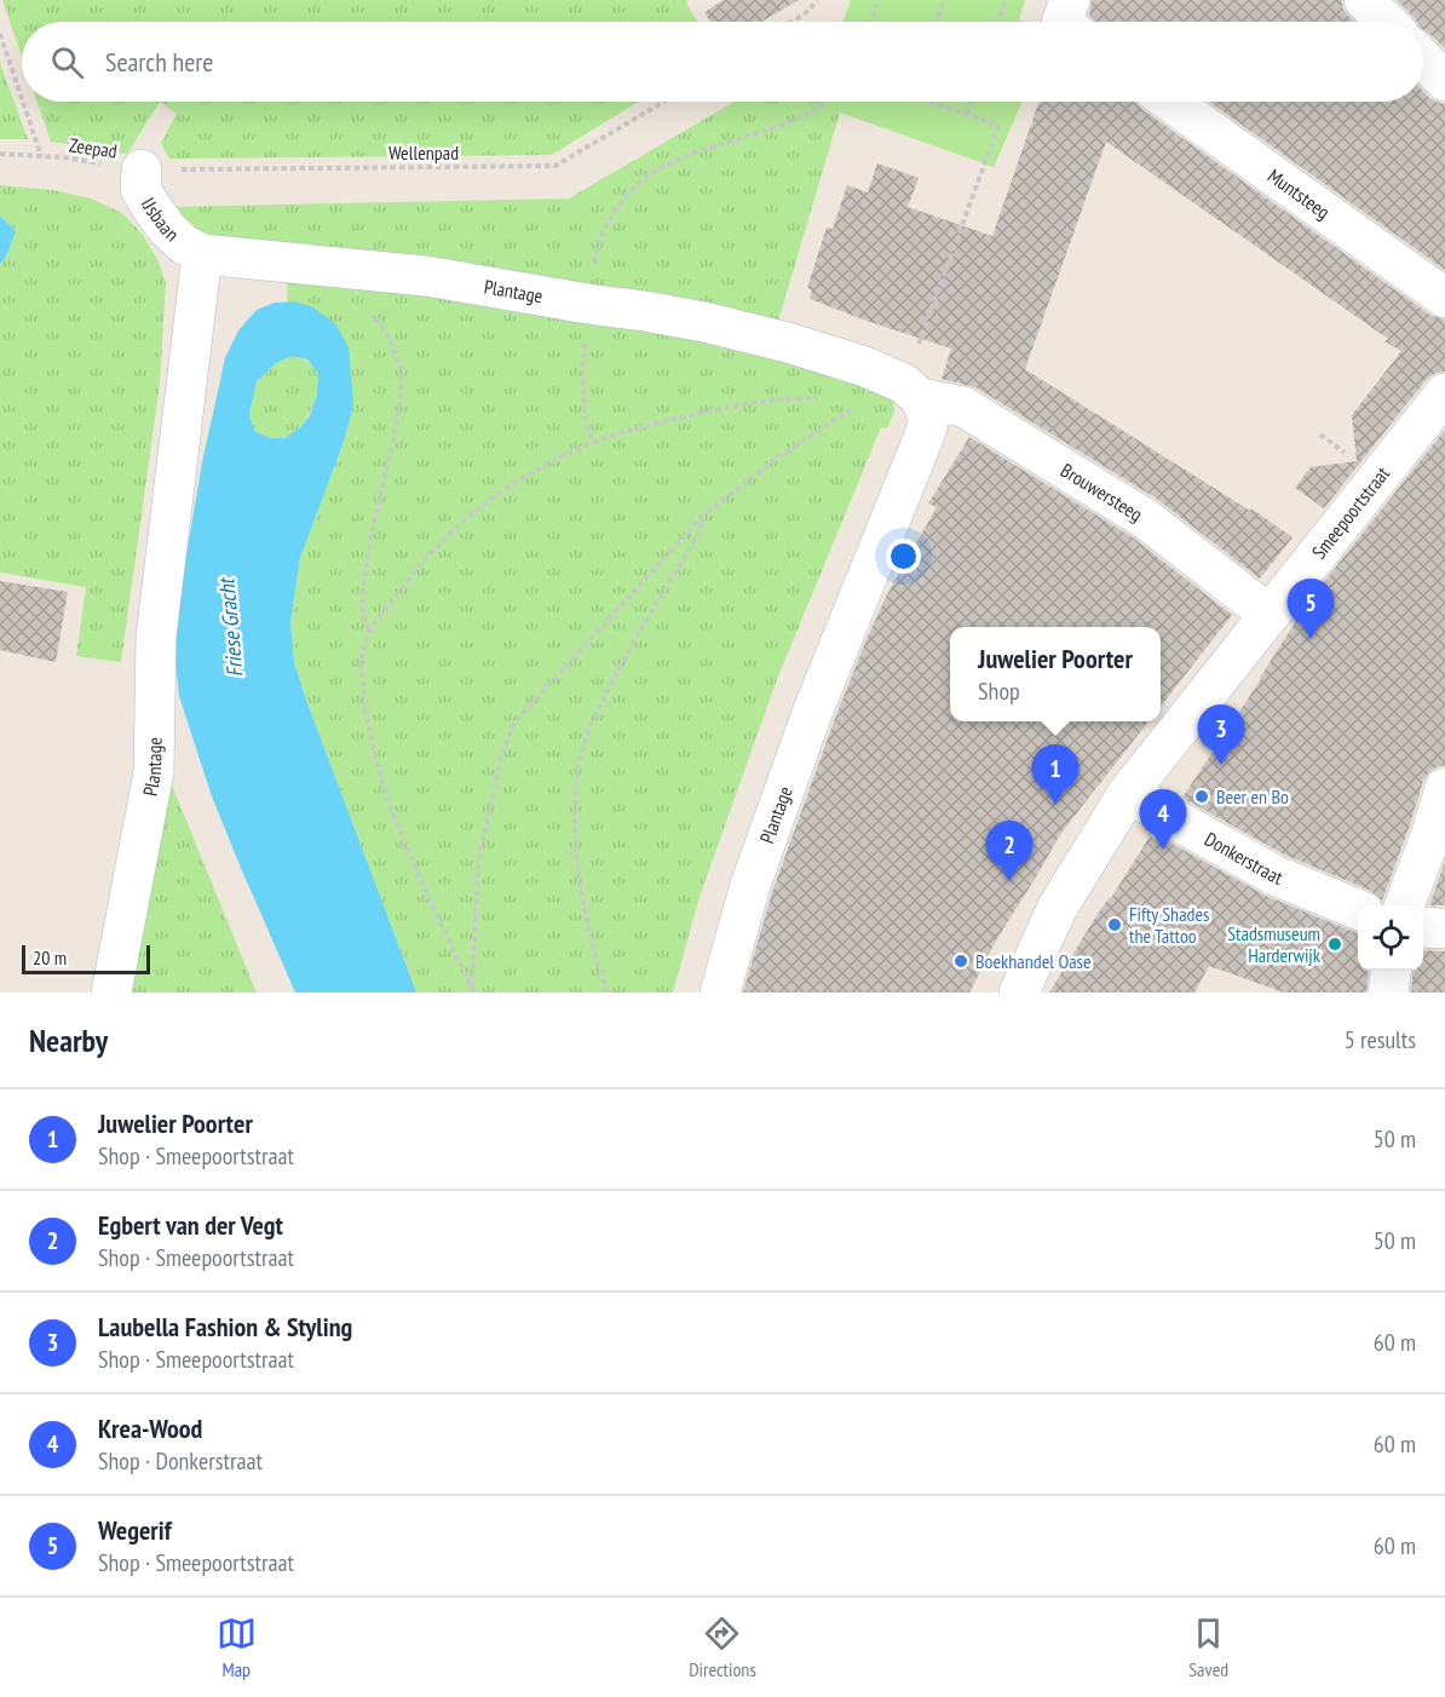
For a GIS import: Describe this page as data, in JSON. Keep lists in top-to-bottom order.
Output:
{
  "streets": {
    "street": [
      "Muntsteeg",
      "IJsbaan",
      "Plantage",
      "Brouwersteeg",
      "Smeepoortstraat",
      "Donkerstraat"
    ],
    "path": ["Zeepad", "Wellenpad"]
  },
  "crossings": [
    ["Zeepad", "Wellenpad"],
    ["Zeepad", "IJsbaan"],
    ["Wellenpad", "IJsbaan"],
    ["IJsbaan", "Plantage"],
    ["Plantage", "Brouwersteeg"],
    ["Brouwersteeg", "Smeepoortstraat"],
    ["Smeepoortstraat", "Donkerstraat"]
  ],
  "water": ["Friese Gracht"],
  "places": [
    "Beer en Bo",
    "Fifty Shades the Tattoo",
    "Stadsmuseum Harderwijk",
    "Boekhandel Oase"
  ],
  "scale_bar": "20 m",
  "page": {
    "search": "Search here",
    "pins": [
      "5",
      "3",
      "1",
      "4",
      "2"
    ],
    "popup": ["Juwelier Poorter", "Shop"],
    "scale": "20 m",
    "heading": ["Nearby", "5 results"],
    "list": [
      {
        "mark": "1",
        "name": "Juwelier Poorter",
        "note": "Shop · Smeepoortstraat",
        "value": "50 m"
      },
      {
        "mark": "2",
        "name": "Egbert van der Vegt",
        "note": "Shop · Smeepoortstraat",
        "value": "50 m"
      },
      {
        "mark": "3",
        "name": "Laubella Fashion & Styling",
        "note": "Shop · Smeepoortstraat",
        "value": "60 m"
      },
      {
        "mark": "4",
        "name": "Krea-Wood",
        "note": "Shop · Donkerstraat",
        "value": "60 m"
      },
      {
        "mark": "5",
        "name": "Wegerif",
        "note": "Shop · Smeepoortstraat",
        "value": "60 m"
      }
    ],
    "nav": ["Map", "Directions", "Saved"]
  }
}
